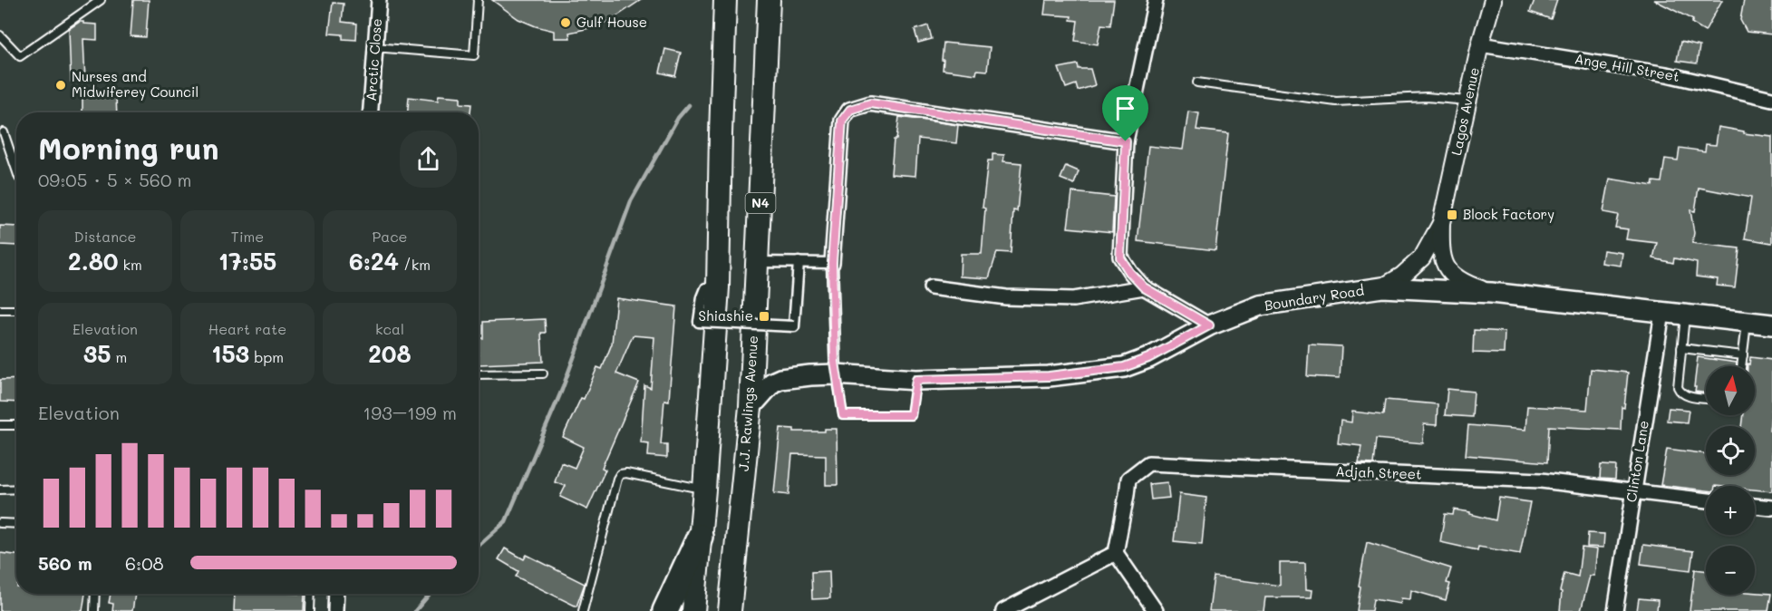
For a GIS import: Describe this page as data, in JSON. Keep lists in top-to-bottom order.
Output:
{
  "streets": {
    "highway": ["N4", "J.J. Rawlings Avenue"],
    "main road": ["Boundary Road"],
    "street": [
      "Arctic Close",
      "Ange Hill Street",
      "Lagos Avenue",
      "Clinton Lane",
      "Adjah Street"
    ]
  },
  "crossings": [
    ["Ange Hill Street", "Lagos Avenue"],
    ["Lagos Avenue", "Boundary Road"],
    ["Boundary Road", "J.J. Rawlings Avenue"],
    ["Boundary Road", "Clinton Lane"],
    ["Clinton Lane", "Adjah Street"]
  ],
  "places": {
    "other": ["Gulf House", "Nurses and Midwiferey Council"],
    "transit": ["Block Factory", "Shiashie"]
  },
  "north": "top",
  "page": {
    "heading": ["Morning run", "09:05 · 5 × 560 m"],
    "stats": [
      ["Distance", "2.80 km"],
      ["Time", "17:55"],
      ["Pace", "6:24 /km"],
      ["Elevation", "35 m"],
      ["Heart rate", "153 bpm"],
      ["kcal", "208"]
    ],
    "map_buttons": ["+", "−"],
    "chart": ["Elevation", "193–199 m"],
    "list": [
      {
        "name": "560 m",
        "note": "6:08"
      }
    ]
  }
}
